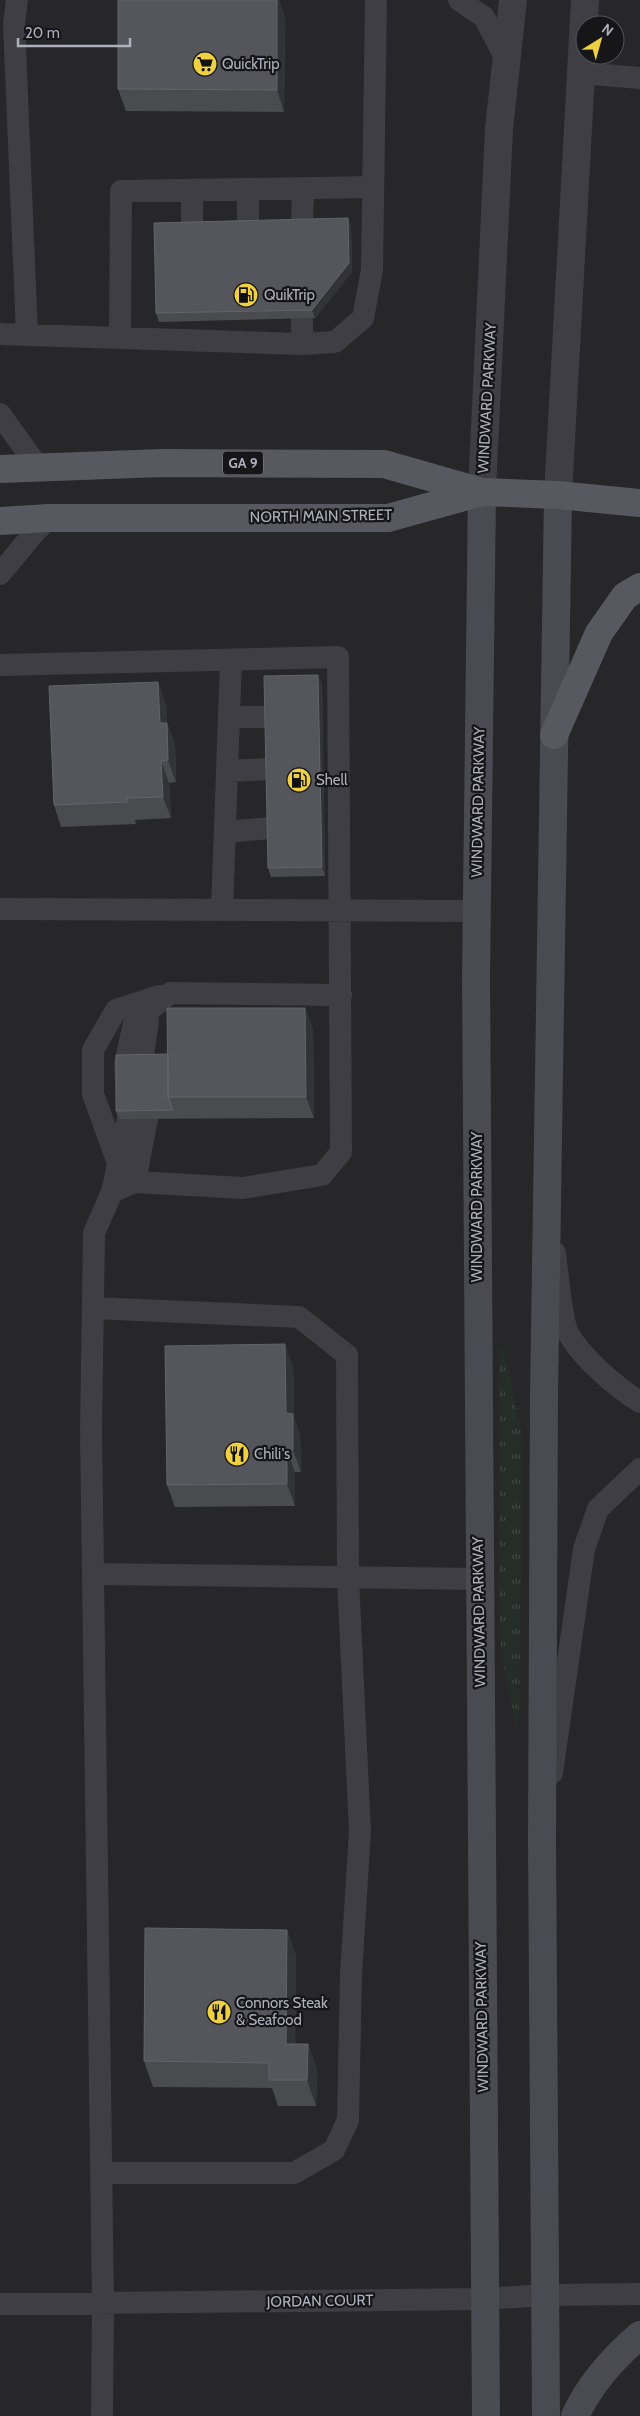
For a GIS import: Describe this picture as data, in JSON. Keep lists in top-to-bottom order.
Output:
{
  "streets": {
    "main road": ["WINDWARD PARKWAY", "GA 9", "NORTH MAIN STREET"],
    "lane": ["JORDAN COURT"]
  },
  "crossings": [
    ["WINDWARD PARKWAY", "GA 9"],
    ["WINDWARD PARKWAY", "NORTH MAIN STREET"],
    ["WINDWARD PARKWAY", "JORDAN COURT"],
    ["GA 9", "NORTH MAIN STREET"]
  ],
  "places": {
    "supermarket": ["QuickTrip"],
    "fuel station": ["QuikTrip", "Shell"],
    "restaurant": ["Chili's", "Connors Steak & Seafood"]
  },
  "scale_bar": "20 m",
  "north": "top right"
}
